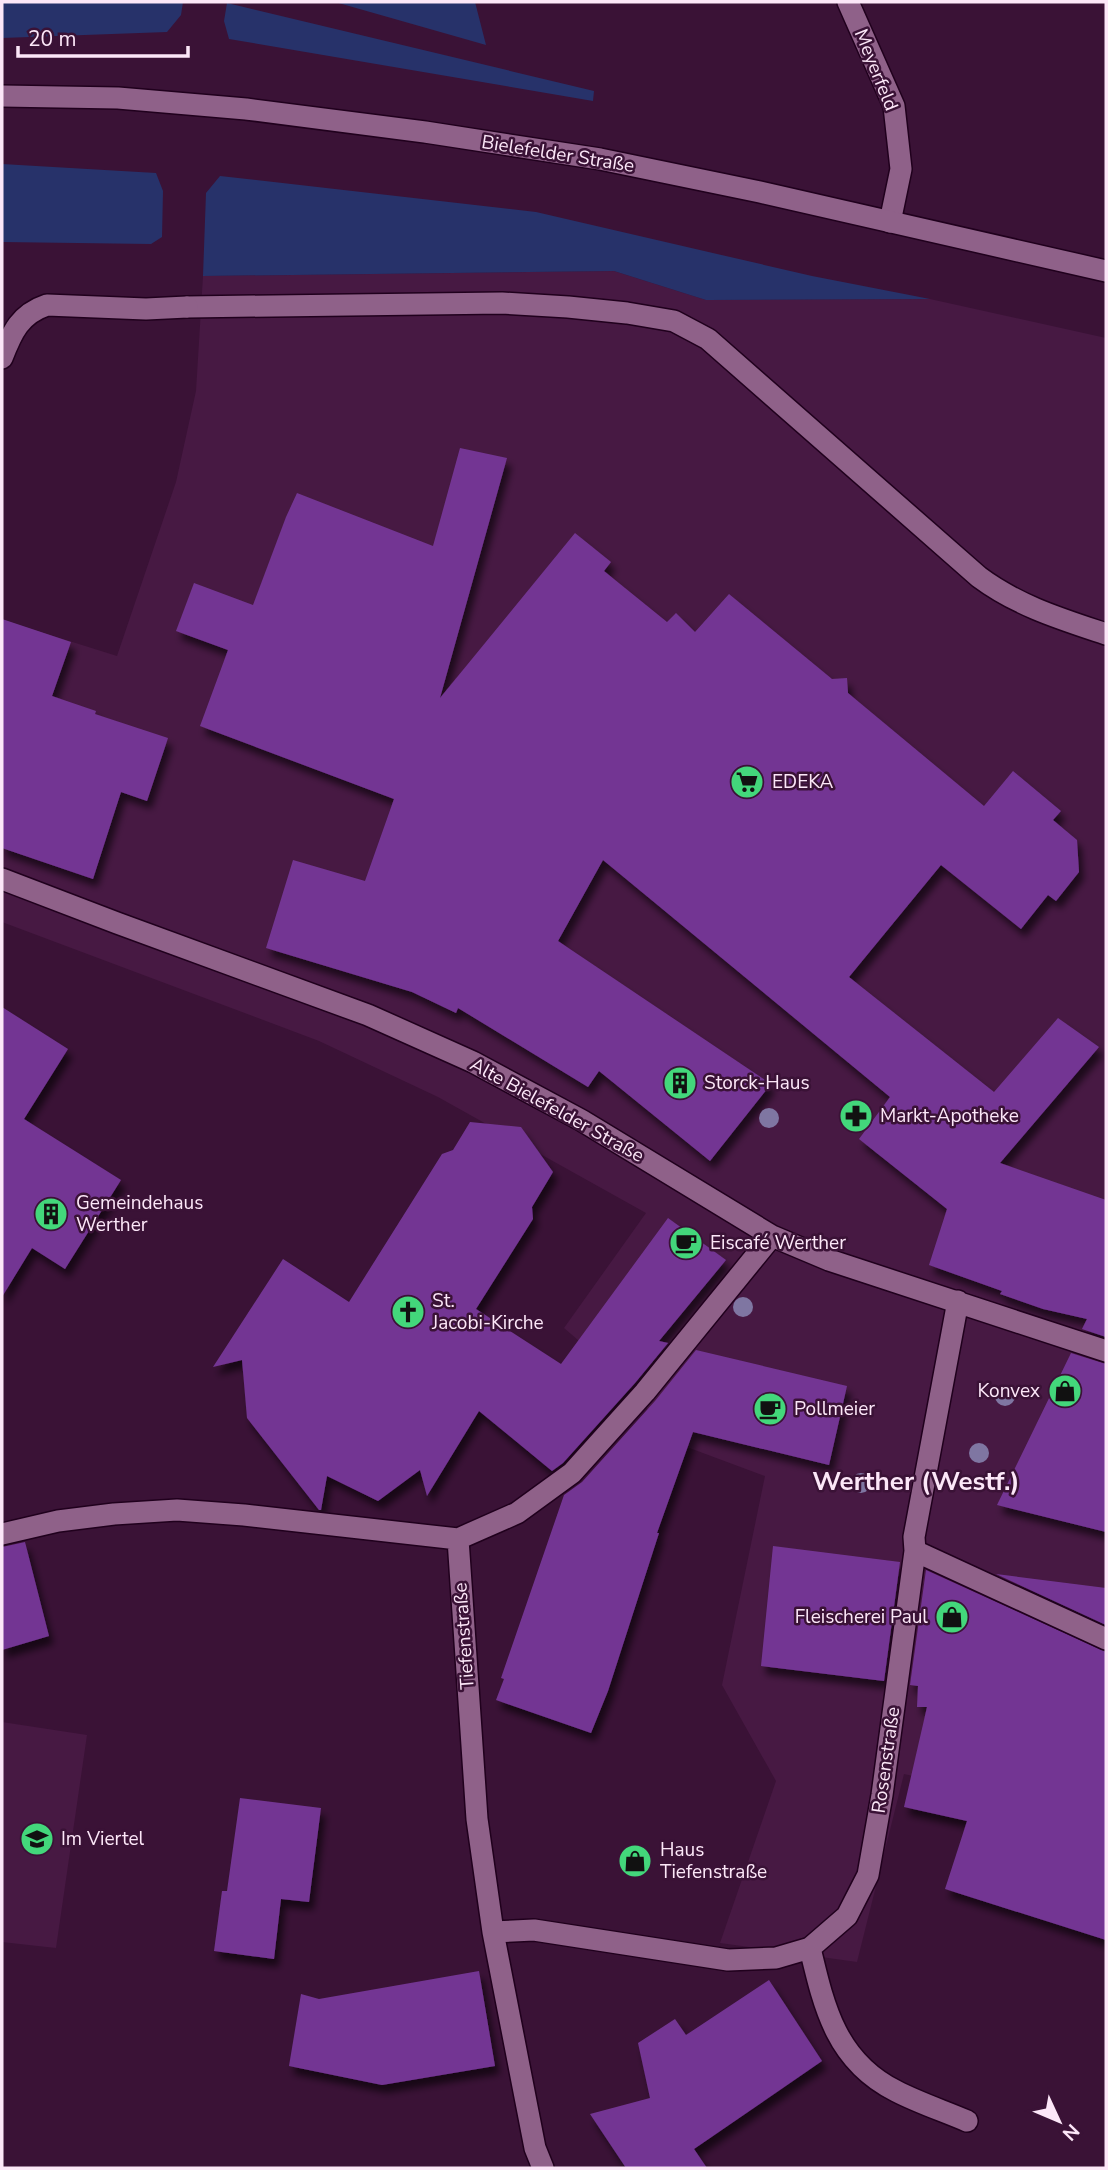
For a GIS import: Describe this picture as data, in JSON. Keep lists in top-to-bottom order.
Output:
{
  "streets": {
    "street": [
      "Meyerfeld",
      "Bielefelder Straße",
      "Alte Bielefelder Straße",
      "Tiefenstraße",
      "Rosenstraße"
    ]
  },
  "crossings": [
    ["Meyerfeld", "Bielefelder Straße"],
    ["Alte Bielefelder Straße", "Rosenstraße"],
    ["Tiefenstraße", "Rosenstraße"]
  ],
  "districts": ["Werther (Westf.)"],
  "places": {
    "supermarket": ["EDEKA"],
    "building": ["Storck-Haus", "Gemeindehaus Werther"],
    "pharmacy": ["Markt-Apotheke"],
    "cafe": ["Eiscafé Werther", "Pollmeier"],
    "church": ["St. Jacobi-Kirche"],
    "shop": ["Konvex", "Fleischerei Paul", "Haus Tiefenstraße"],
    "school or university": ["Im Viertel"]
  },
  "scale_bar": "20 m",
  "north": "bottom right"
}
